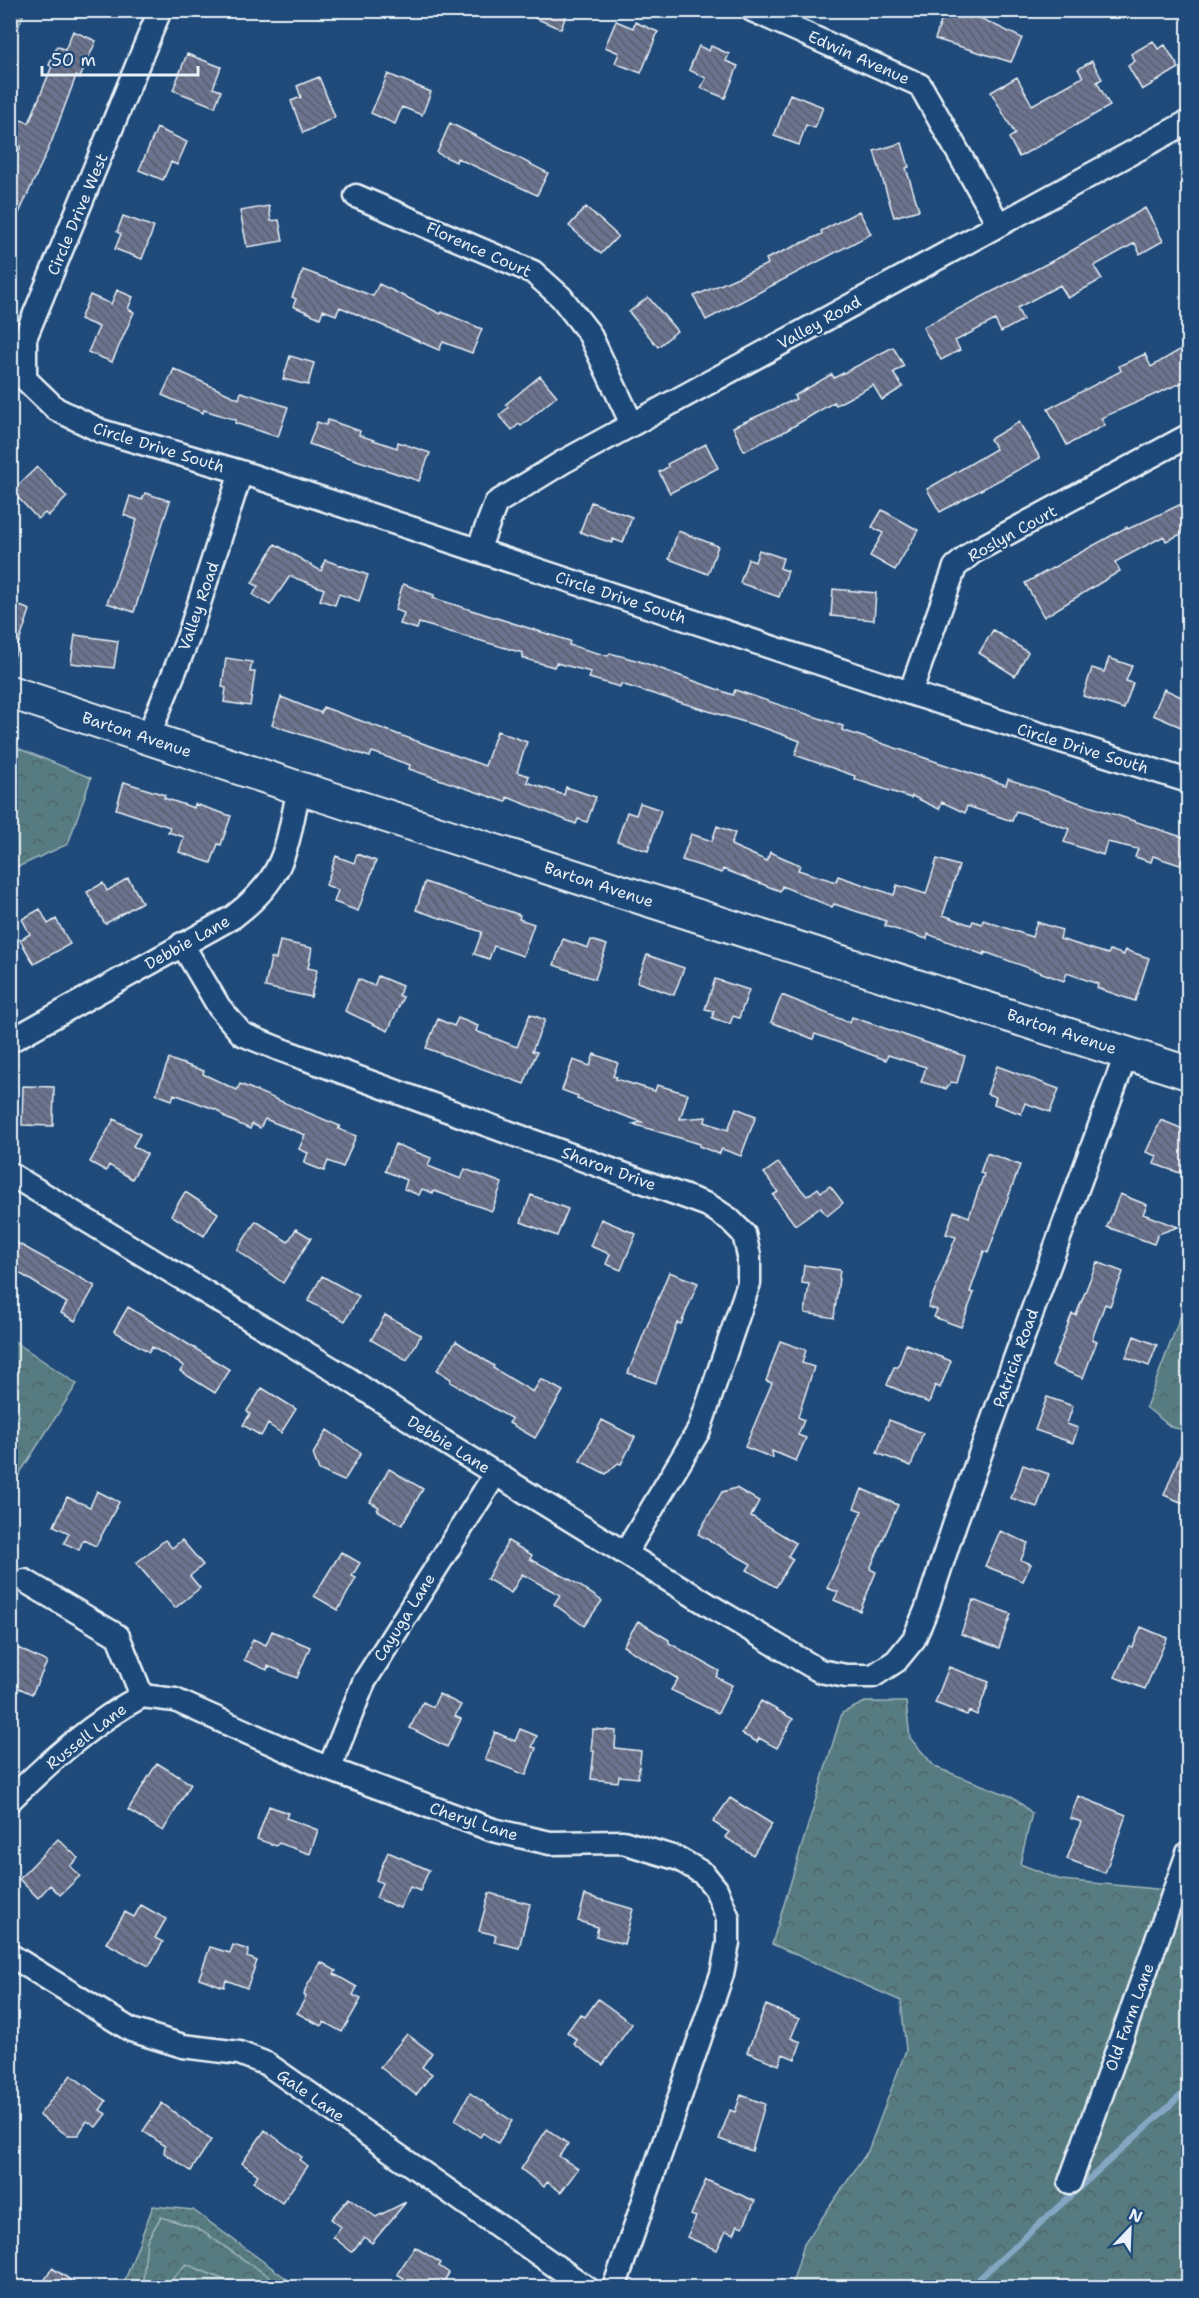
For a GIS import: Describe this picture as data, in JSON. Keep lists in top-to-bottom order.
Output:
{
  "streets": {
    "street": [
      "Edwin Avenue",
      "Circle Drive West",
      "Florence Court",
      "Valley Road",
      "Circle Drive South",
      "Roslyn Court",
      "Barton Avenue",
      "Debbie Lane",
      "Sharon Drive",
      "Patricia Road",
      "Cayuga Lane",
      "Russell Lane",
      "Cheryl Lane",
      "Old Farm Lane",
      "Gale Lane"
    ]
  },
  "crossings": [
    ["Edwin Avenue", "Valley Road"],
    ["Circle Drive West", "Circle Drive South"],
    ["Florence Court", "Valley Road"],
    ["Valley Road", "Circle Drive South"],
    ["Valley Road", "Barton Avenue"],
    ["Circle Drive South", "Roslyn Court"],
    ["Barton Avenue", "Debbie Lane"],
    ["Barton Avenue", "Patricia Road"],
    ["Debbie Lane", "Sharon Drive"],
    ["Debbie Lane", "Patricia Road"],
    ["Debbie Lane", "Cayuga Lane"],
    ["Cayuga Lane", "Cheryl Lane"],
    ["Russell Lane", "Cheryl Lane"]
  ],
  "scale_bar": "50 m",
  "north": "top right"
}
